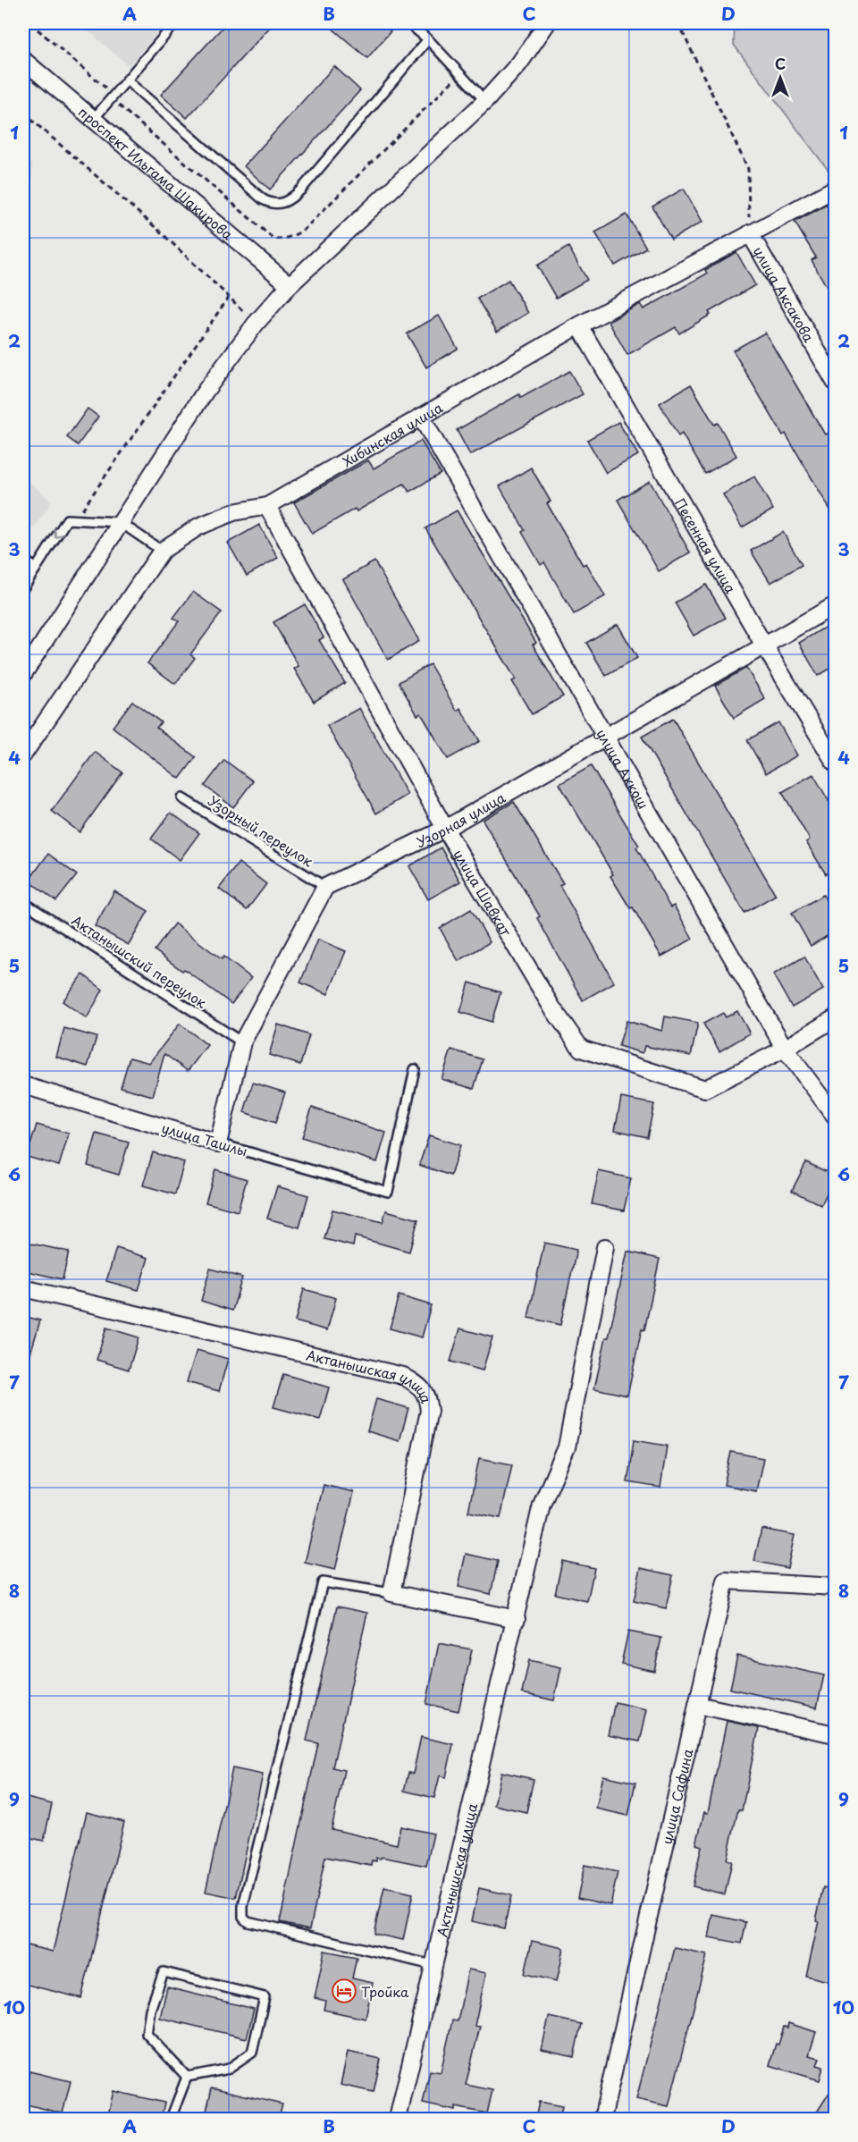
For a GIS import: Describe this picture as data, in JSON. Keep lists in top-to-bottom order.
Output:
{
  "streets": {
    "street": [
      "проспект Ильгама Шакирова",
      "улица Аксакова",
      "Хибинская улица",
      "Песенная улица",
      "улица Аккош",
      "Узорная улица",
      "улица Шавкат",
      "улица Ташлы",
      "Актанышская улица",
      "улица Сафина"
    ],
    "lane": ["Узорный переулок", "Актанышский переулок"]
  },
  "crossings": [
    ["улица Аксакова", "Хибинская улица"],
    ["Хибинская улица", "Песенная улица"],
    ["Хибинская улица", "улица Аккош"],
    ["Хибинская улица", "улица Шавкат"],
    ["Песенная улица", "Узорная улица"],
    ["улица Аккош", "Узорная улица"],
    ["улица Аккош", "улица Шавкат"],
    ["Узорная улица", "Узорный переулок"],
    ["Узорная улица", "улица Шавкат"]
  ],
  "places": {
    "hotel": ["Тройка"]
  },
  "north": "top",
  "grid": {
    "columns": [
      "A",
      "B",
      "C",
      "D"
    ],
    "rows": [
      "1",
      "2",
      "3",
      "4",
      "5",
      "6",
      "7",
      "8",
      "9",
      "10"
    ]
  }
}
